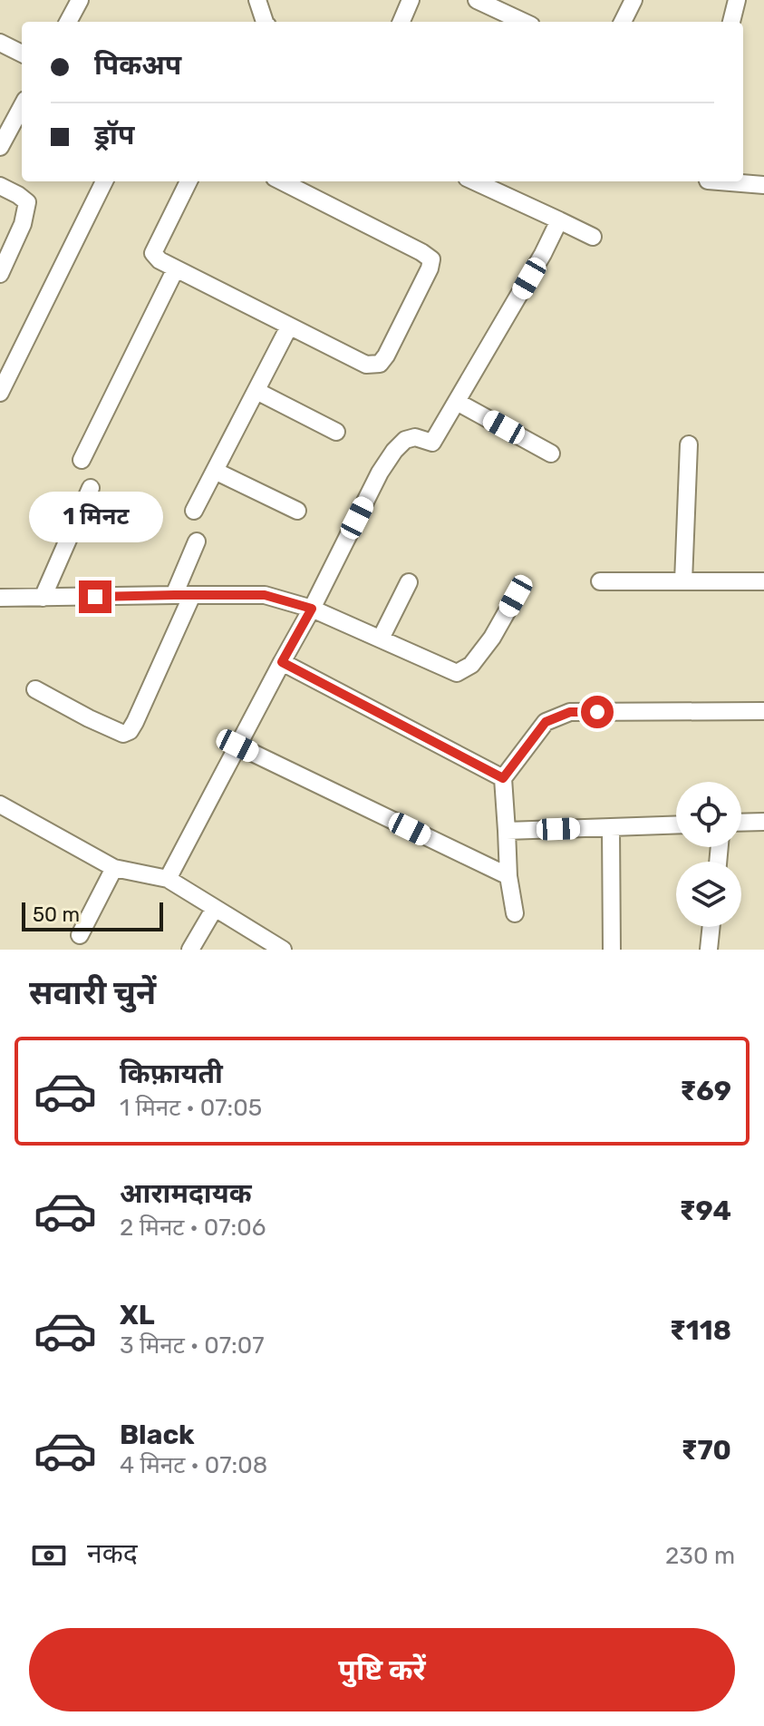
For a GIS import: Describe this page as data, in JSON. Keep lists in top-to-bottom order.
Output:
{
  "scale_bar": "50 m",
  "page": {
    "banner": ["पिकअप", "ड्रॉप"],
    "bubble": "1 मिनट",
    "scale": "50 m",
    "heading": "सवारी चुनें",
    "list": [
      {
        "name": "किफ़ायती",
        "note": "1 मिनट · 07:05",
        "value": "₹69"
      },
      {
        "name": "आरामदायक",
        "note": "2 मिनट · 07:06",
        "value": "₹94"
      },
      {
        "name": "XL",
        "note": "3 मिनट · 07:07",
        "value": "₹118"
      },
      {
        "name": "Black",
        "note": "4 मिनट · 07:08",
        "value": "₹70"
      }
    ],
    "pay": ["नकद", "230 m"],
    "buttons": "पुष्टि करें"
  }
}
